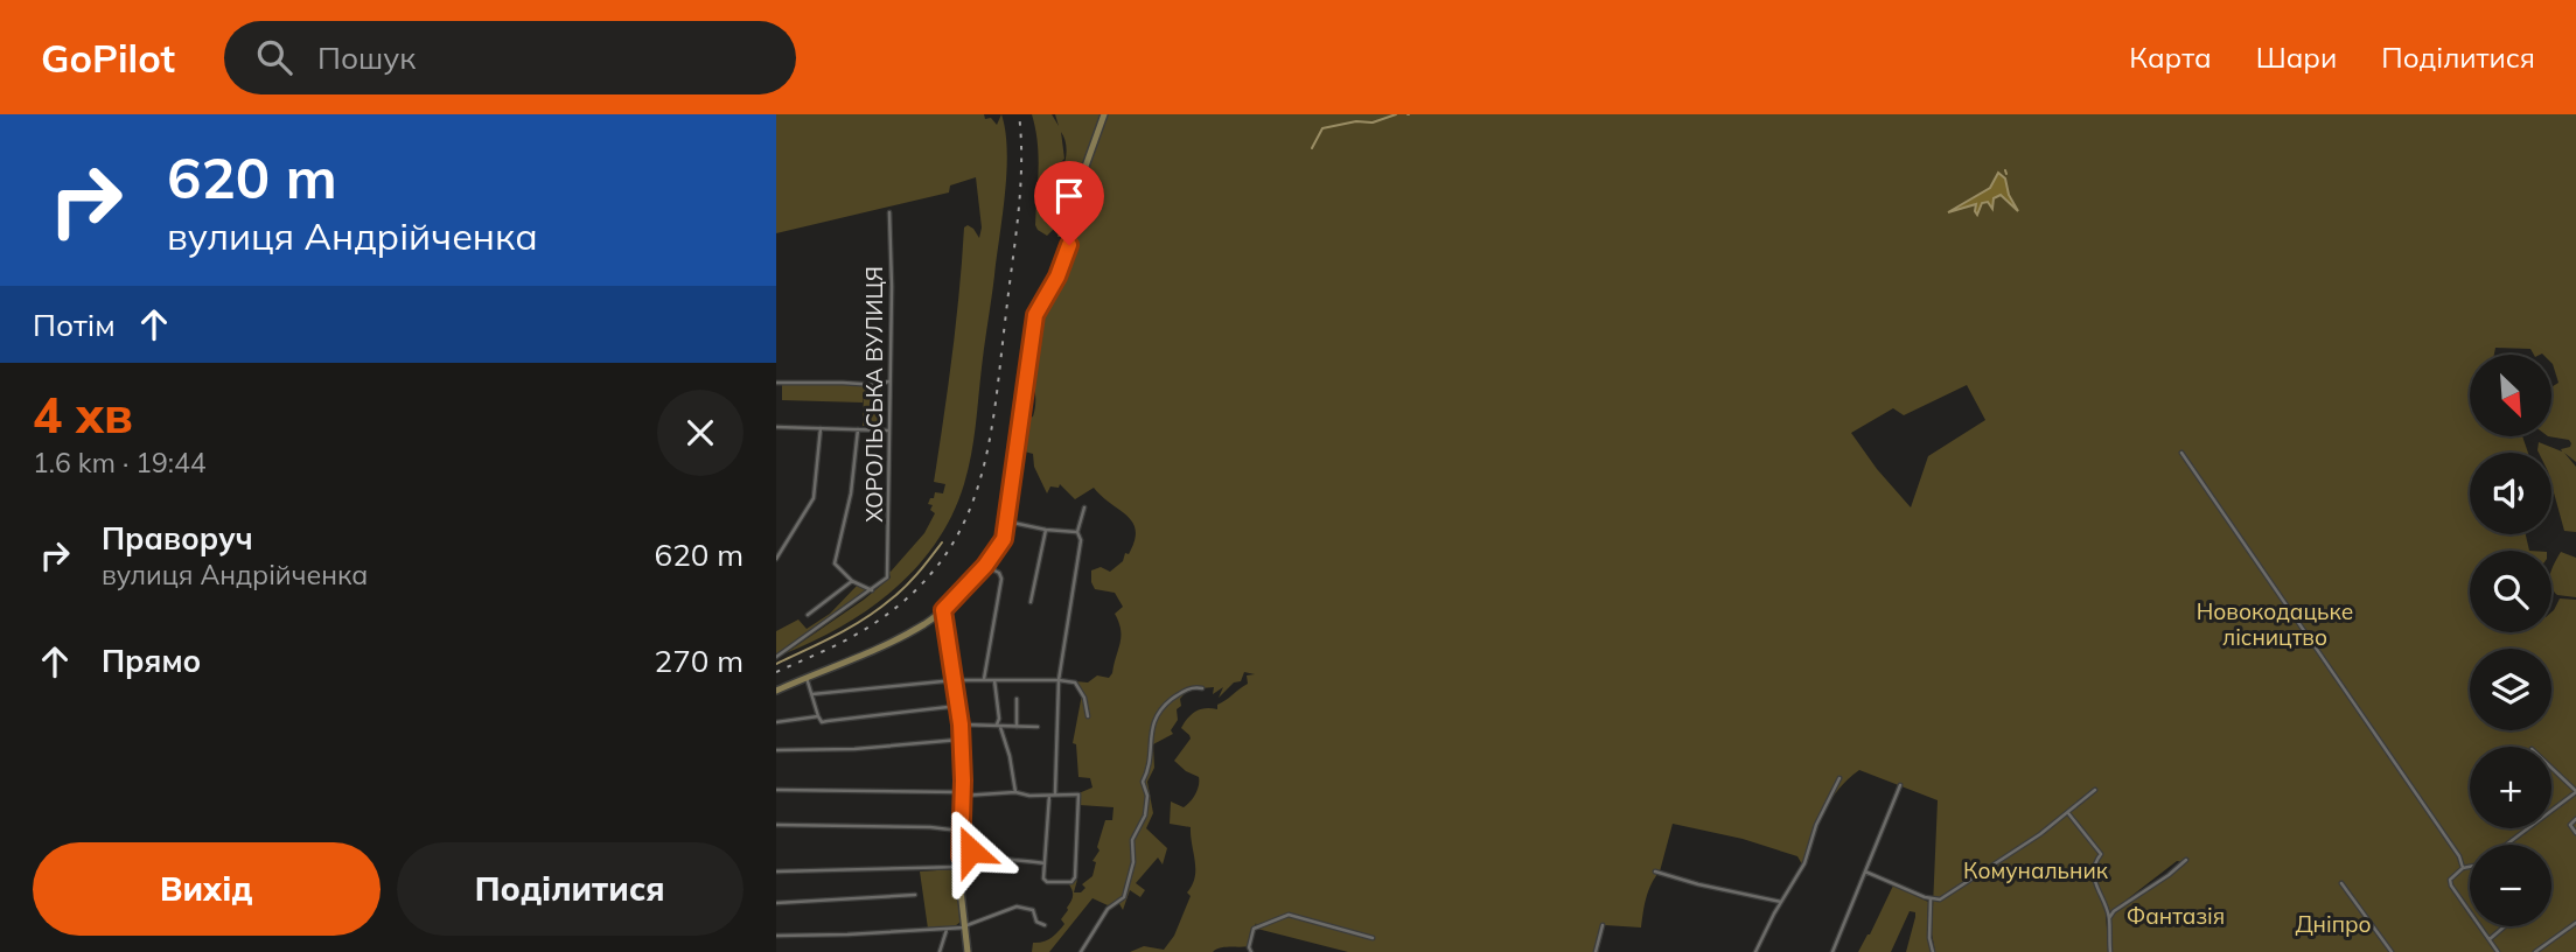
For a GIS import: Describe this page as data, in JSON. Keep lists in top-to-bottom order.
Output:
{
  "streets": {
    "street": ["ХОРОЛЬСЬКА ВУЛИЦЯ"]
  },
  "parks": [
    "Новокодацьке лісництво",
    "Комунальник",
    "Фантазія",
    "Дніпро"
  ],
  "north": "bottom right",
  "page": {
    "header": "GoPilot",
    "search": "Пошук",
    "nav": ["Карта", "Шари", "Поділитися"],
    "turn": ["620 m", "вулиця Андрійченка"],
    "then": "Потім",
    "map_buttons": ["+", "−"],
    "heading": ["4 хв", "1.6 km · 19:44"],
    "list": [
      {
        "name": "Праворуч",
        "note": "вулиця Андрійченка",
        "value": "620 m"
      },
      {
        "name": "Прямо",
        "value": "270 m"
      }
    ],
    "buttons": ["Вихід", "Поділитися"]
  }
}
